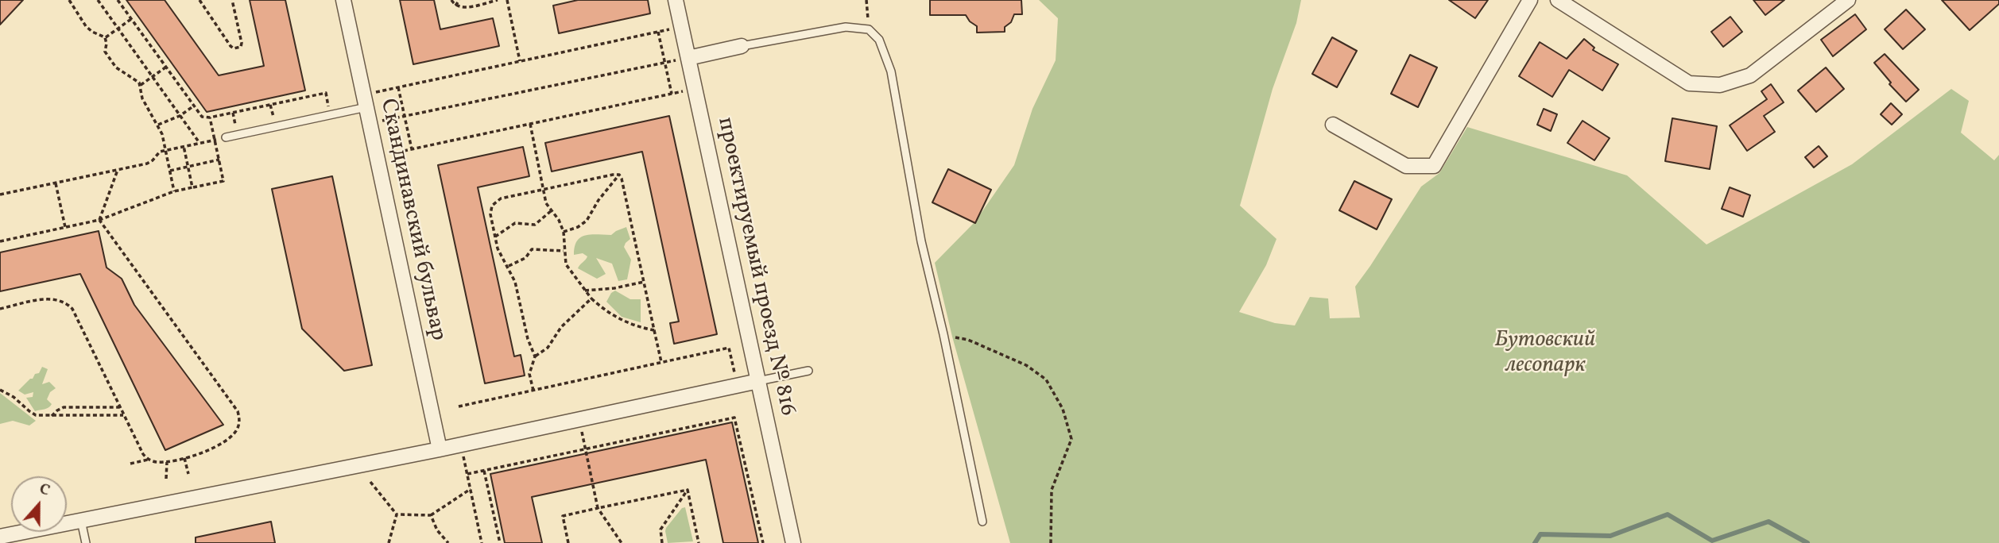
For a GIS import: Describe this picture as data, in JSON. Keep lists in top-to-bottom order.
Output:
{
  "streets": {
    "street": ["Скандинавский бульвар", "проектируемый проезд № 816"]
  },
  "parks": ["Бутовский лесопарк"],
  "north": "top"
}
